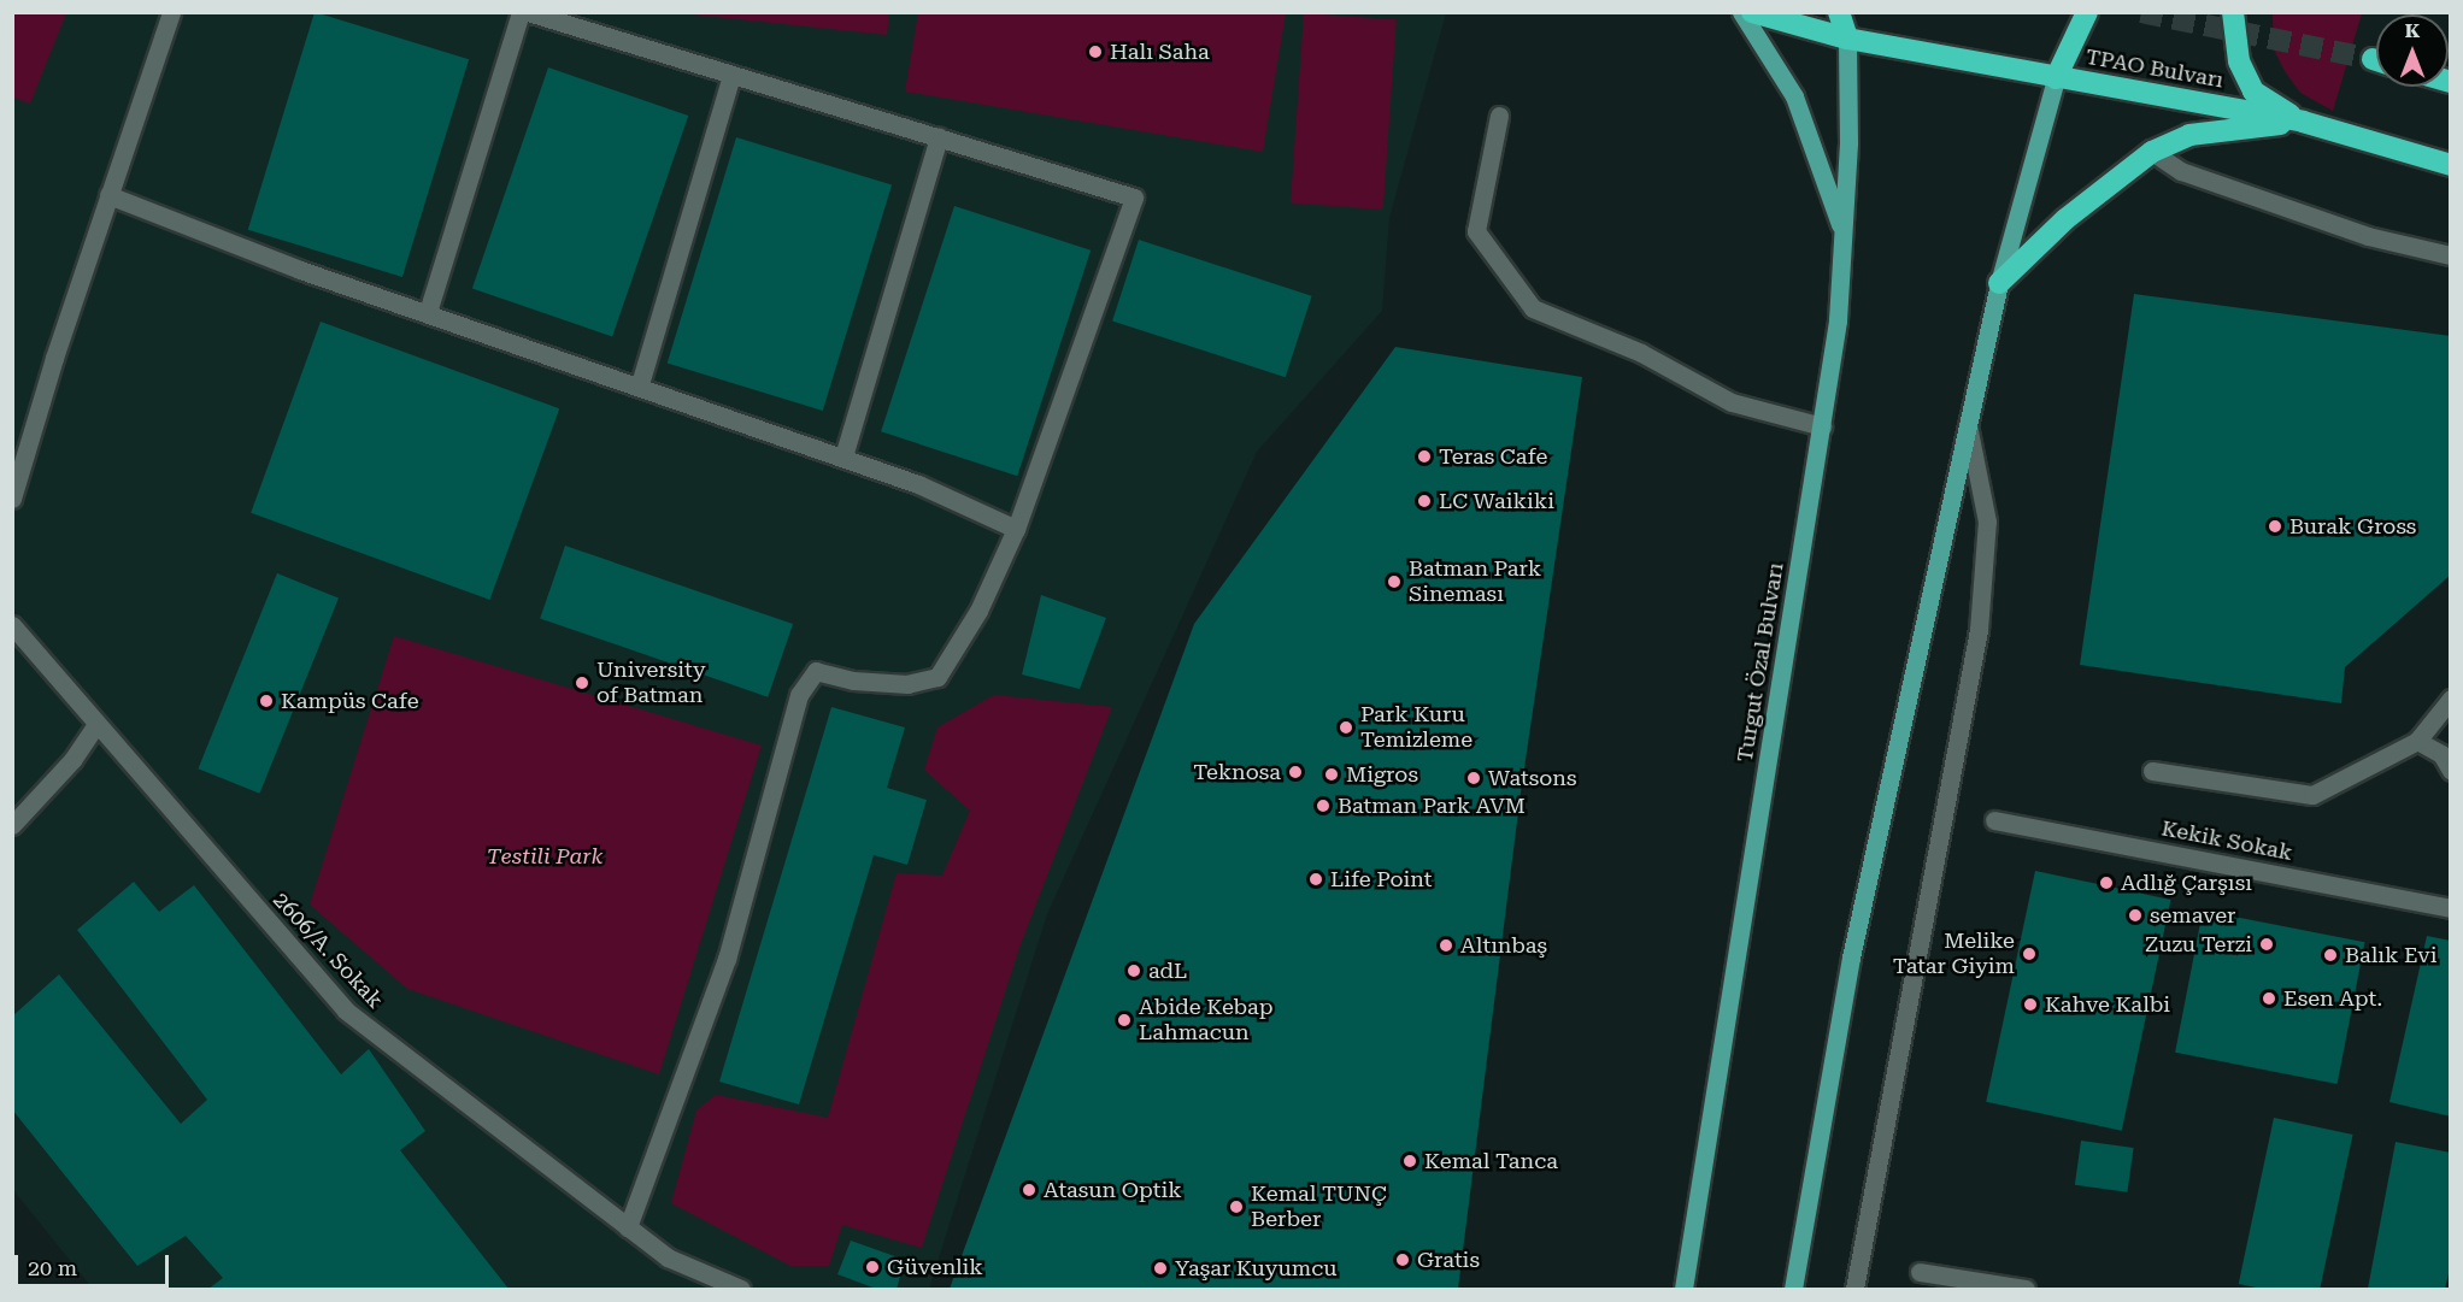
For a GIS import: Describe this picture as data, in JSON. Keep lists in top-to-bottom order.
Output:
{
  "streets": {
    "highway": ["TPAO Bulvarı"],
    "main road": ["Turgut Özal Bulvarı"],
    "street": ["Kekik Sokak", "2606/A. Sokak"]
  },
  "crossings": [
    ["TPAO Bulvarı", "Turgut Özal Bulvarı"]
  ],
  "parks": ["Testili Park"],
  "places": [
    "Halı Saha",
    "Teras Cafe",
    "LC Waikiki",
    "Burak Gross",
    "Batman Park Sineması",
    "University of Batman",
    "Kampüs Cafe",
    "Park Kuru Temizleme",
    "Teknosa",
    "Migros",
    "Watsons",
    "Batman Park AVM",
    "Life Point",
    "Adlığ Çarşısı",
    "semaver",
    "Zuzu Terzi",
    "Altınbaş",
    "Melike Tatar Giyim",
    "Balık Evi",
    "adL",
    "Esen Apt.",
    "Kahve Kalbi",
    "Abide Kebap Lahmacun",
    "Kemal Tanca",
    "Atasun Optik",
    "Kemal TUNÇ Berber",
    "Gratis",
    "Güvenlik",
    "Yaşar Kuyumcu"
  ],
  "scale_bar": "20 m",
  "north": "top"
}
